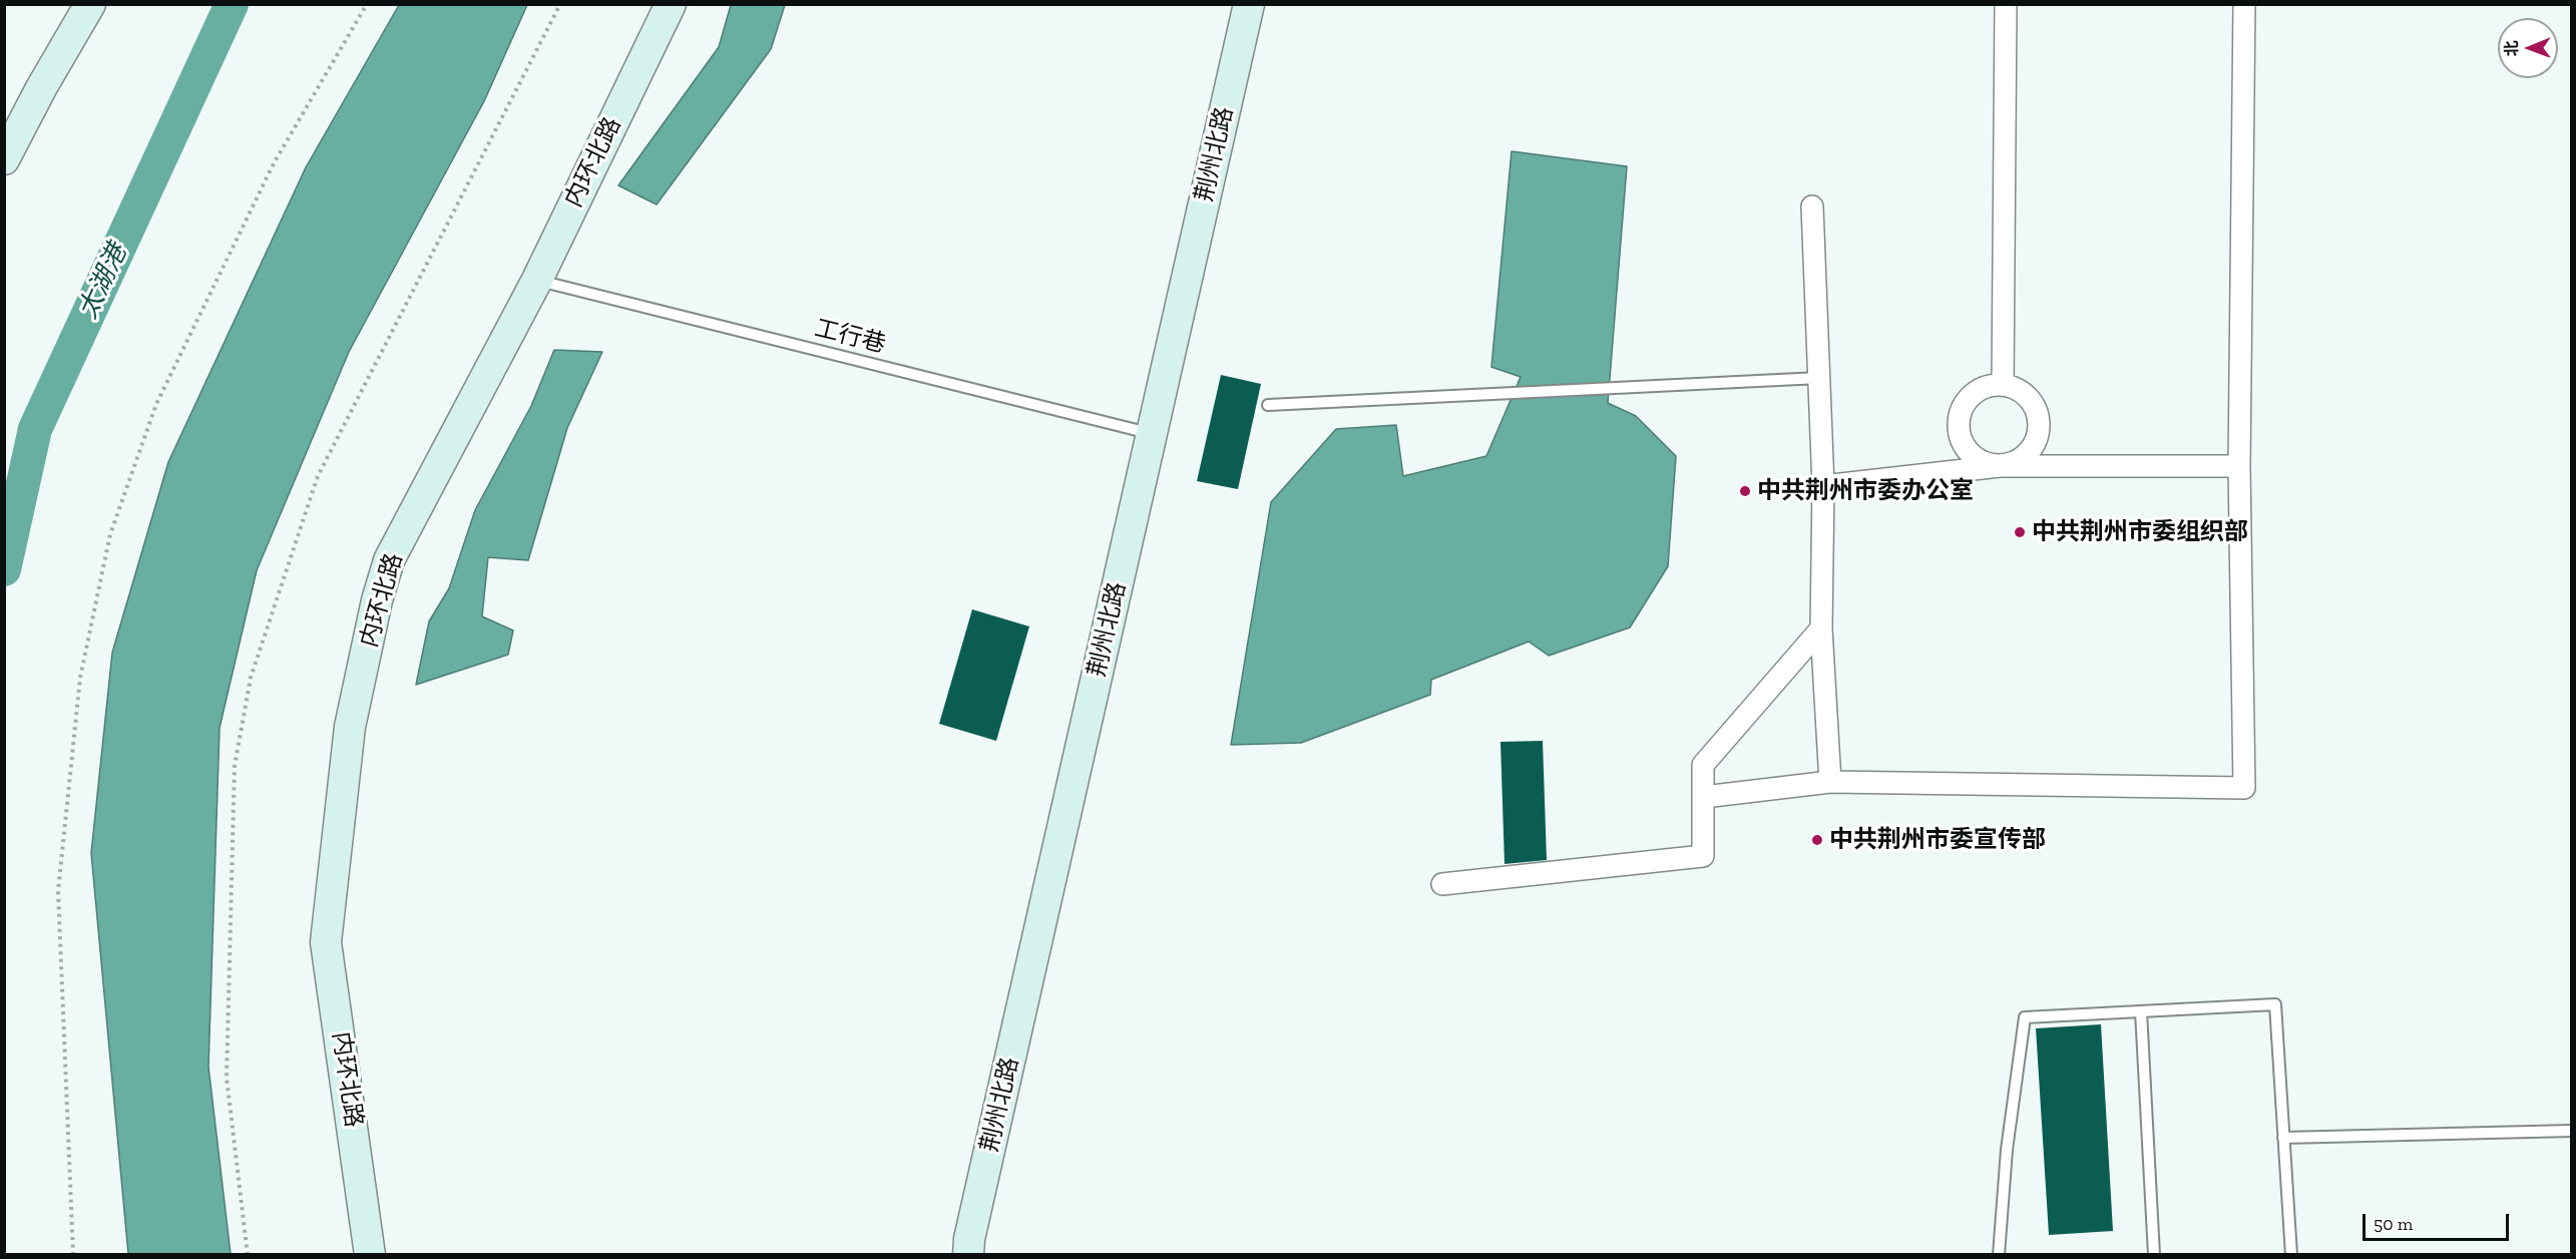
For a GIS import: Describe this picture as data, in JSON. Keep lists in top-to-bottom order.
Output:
{
  "streets": {
    "street": ["荆州北路", "内环北路"],
    "lane": ["工行巷"]
  },
  "crossings": [
    ["荆州北路", "工行巷"],
    ["内环北路", "工行巷"]
  ],
  "water": ["太湖港"],
  "places": ["中共荆州市委办公室", "中共荆州市委组织部", "中共荆州市委宣传部"],
  "scale_bar": "50 m",
  "north": "left"
}
